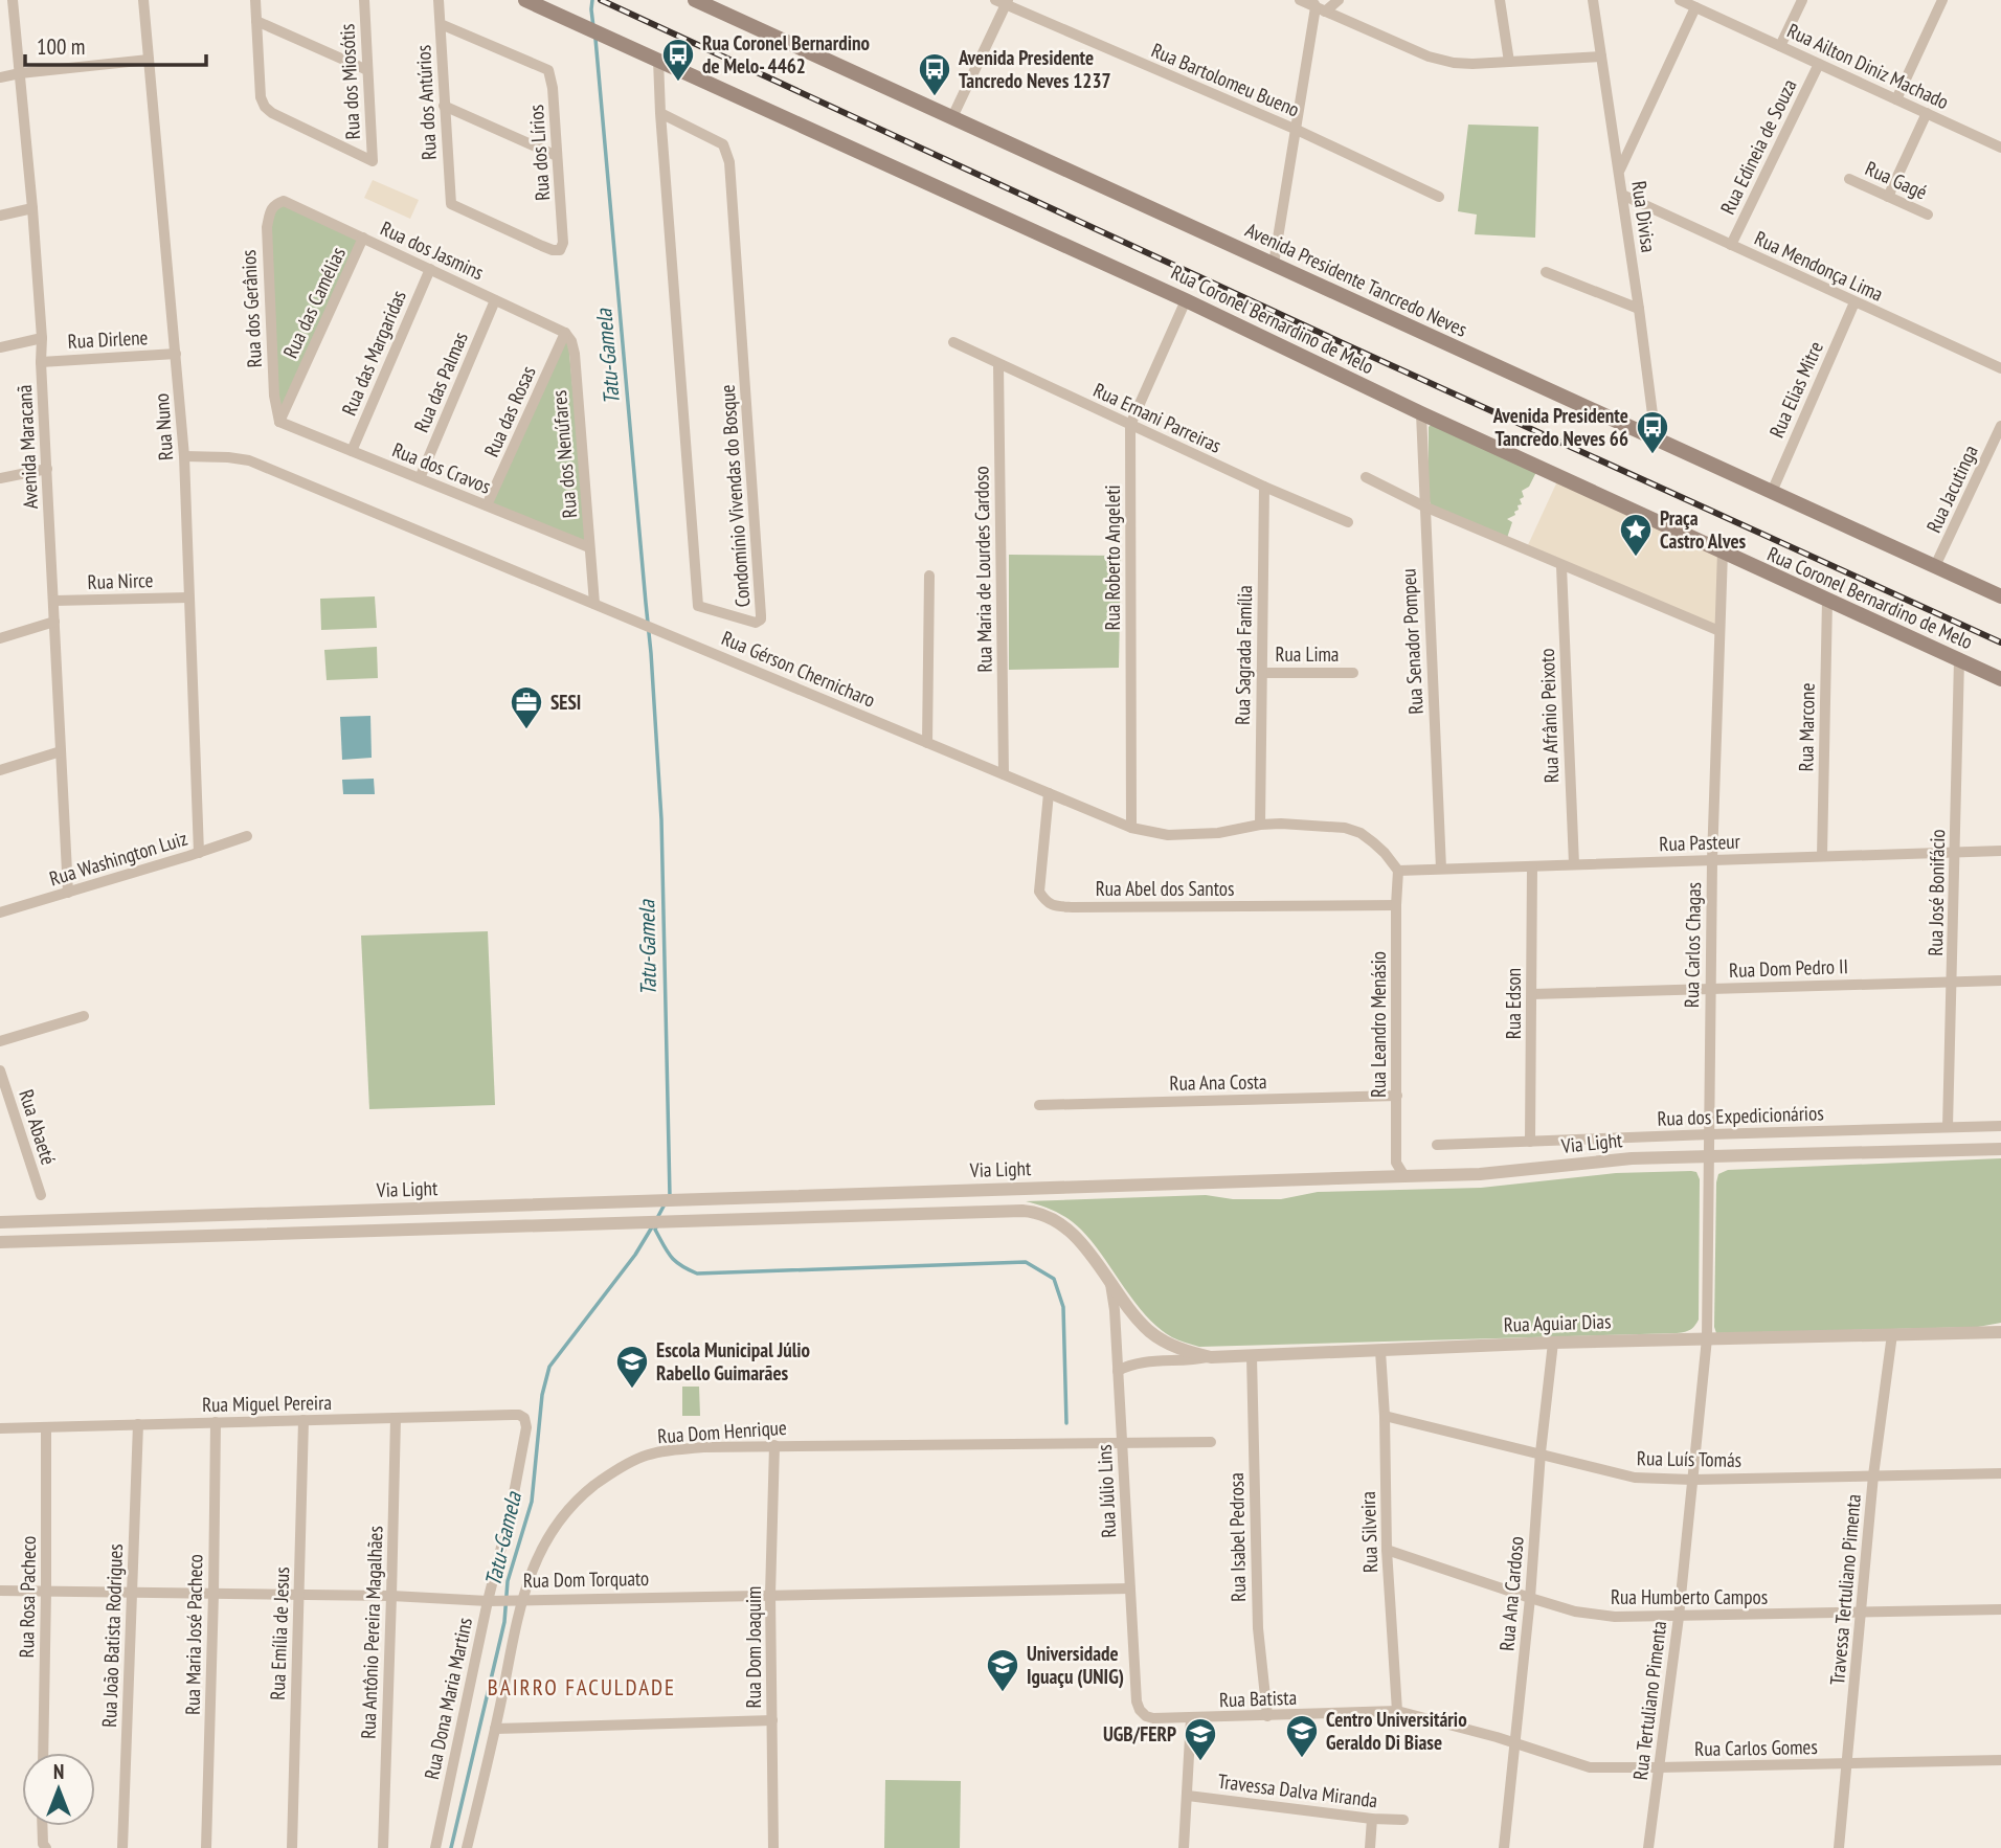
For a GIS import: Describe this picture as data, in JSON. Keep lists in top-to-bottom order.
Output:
{
  "streets": {
    "main road": ["Avenida Presidente Tancredo Neves", "Rua Coronel Bernardino de Melo"],
    "street": [
      "Rua Ailton Diniz Machado",
      "Rua Bartolomeu Bueno",
      "Rua dos Miosótis",
      "Rua dos Antúrios",
      "Rua Edineia de Souza",
      "Rua dos Lírios",
      "Rua Gagé",
      "Rua Divisa",
      "Rua dos Jasmins",
      "Rua Mendonça Lima",
      "Rua das Camélias",
      "Rua dos Gerânios",
      "Rua Dirlene",
      "Rua das Margaridas",
      "Rua das Palmas",
      "Rua Elias Mitre",
      "Rua das Rosas",
      "Rua Ernani Parreiras",
      "Rua Nuno",
      "Avenida Maracanã",
      "Rua dos Nenúfares",
      "Rua dos Cravos",
      "Rua Jacutinga",
      "Condomínio Vivendas do Bosque",
      "Rua Roberto Angeleti",
      "Rua Maria de Lourdes Cardoso",
      "Rua Nirce",
      "Rua Senador Pompeu",
      "Rua Lima",
      "Rua Sagrada Família",
      "Rua Gérson Chernicharo",
      "Rua Afrânio Peixoto",
      "Rua Marcone",
      "Rua Pasteur",
      "Rua Washington Luiz",
      "Rua Abel dos Santos",
      "Rua José Bonifácio",
      "Rua Carlos Chagas",
      "Rua Dom Pedro II",
      "Rua Edson",
      "Rua Leandro Menásio",
      "Rua Ana Costa",
      "Rua dos Expedicionários",
      "Rua Abaeté",
      "Via Light",
      "Rua Aguiar Dias",
      "Rua Miguel Pereira",
      "Rua Dom Henrique",
      "Rua Luís Tomás",
      "Rua Júlio Lins",
      "Rua Silveira",
      "Rua Isabel Pedrosa",
      "Rua Dom Torquato",
      "Travessa Tertuliano Pimenta",
      "Rua Ana Cardoso",
      "Rua Rosa Pacheco",
      "Rua Humberto Campos",
      "Rua Antônio Pereira Magalhães",
      "Rua Emília de Jesus",
      "Rua Maria José Pacheco",
      "Rua João Batista Rodrigues",
      "Rua Dom Joaquim",
      "Rua Dona Maria Martins",
      "Rua Batista",
      "Rua Tertuliano Pimenta",
      "Rua Carlos Gomes",
      "Travessa Dalva Miranda"
    ]
  },
  "crossings": [
    ["Rua Ailton Diniz Machado", "Rua Edineia de Souza"],
    ["Rua dos Antúrios", "Rua dos Lírios"],
    ["Rua Edineia de Souza", "Rua Mendonça Lima"],
    ["Rua Divisa", "Rua Mendonça Lima"],
    ["Rua Divisa", "Avenida Presidente Tancredo Neves"],
    ["Rua dos Jasmins", "Rua das Camélias"],
    ["Rua dos Jasmins", "Rua dos Gerânios"],
    ["Rua dos Jasmins", "Rua das Margaridas"],
    ["Rua dos Jasmins", "Rua das Palmas"],
    ["Rua dos Jasmins", "Rua das Rosas"],
    ["Rua dos Jasmins", "Rua dos Nenúfares"],
    ["Rua Mendonça Lima", "Rua Elias Mitre"],
    ["Avenida Presidente Tancredo Neves", "Rua Elias Mitre"],
    ["Avenida Presidente Tancredo Neves", "Rua Jacutinga"],
    ["Rua das Camélias", "Rua dos Gerânios"],
    ["Rua das Camélias", "Rua dos Cravos"],
    ["Rua dos Gerânios", "Rua dos Cravos"],
    ["Rua Coronel Bernardino de Melo", "Condomínio Vivendas do Bosque"],
    ["Rua Coronel Bernardino de Melo", "Rua Roberto Angeleti"],
    ["Rua Coronel Bernardino de Melo", "Rua Senador Pompeu"],
    ["Rua Coronel Bernardino de Melo", "Rua Marcone"],
    ["Rua Coronel Bernardino de Melo", "Rua José Bonifácio"],
    ["Rua Coronel Bernardino de Melo", "Rua Carlos Chagas"],
    ["Rua Dirlene", "Rua Nuno"],
    ["Rua Dirlene", "Avenida Maracanã"],
    ["Rua das Margaridas", "Rua dos Cravos"],
    ["Rua das Palmas", "Rua dos Cravos"],
    ["Rua das Rosas", "Rua dos Nenúfares"],
    ["Rua das Rosas", "Rua dos Cravos"],
    ["Rua Ernani Parreiras", "Rua Roberto Angeleti"],
    ["Rua Ernani Parreiras", "Rua Maria de Lourdes Cardoso"],
    ["Rua Ernani Parreiras", "Rua Sagrada Família"],
    ["Rua Nuno", "Rua Nirce"],
    ["Rua Nuno", "Rua Gérson Chernicharo"],
    ["Rua Nuno", "Rua Washington Luiz"],
    ["Avenida Maracanã", "Rua Nirce"],
    ["Avenida Maracanã", "Rua Washington Luiz"],
    ["Rua dos Nenúfares", "Rua dos Cravos"],
    ["Rua dos Nenúfares", "Rua Gérson Chernicharo"],
    ["Rua Roberto Angeleti", "Rua Gérson Chernicharo"],
    ["Rua Maria de Lourdes Cardoso", "Rua Gérson Chernicharo"],
    ["Rua Senador Pompeu", "Rua Pasteur"],
    ["Rua Lima", "Rua Sagrada Família"],
    ["Rua Sagrada Família", "Rua Gérson Chernicharo"],
    ["Rua Gérson Chernicharo", "Rua Pasteur"],
    ["Rua Gérson Chernicharo", "Rua Abel dos Santos"],
    ["Rua Gérson Chernicharo", "Rua Leandro Menásio"],
    ["Rua Afrânio Peixoto", "Rua Pasteur"],
    ["Rua Marcone", "Rua Pasteur"],
    ["Rua Pasteur", "Rua José Bonifácio"],
    ["Rua Pasteur", "Rua Carlos Chagas"],
    ["Rua Pasteur", "Rua Edson"],
    ["Rua Pasteur", "Rua Leandro Menásio"],
    ["Rua Abel dos Santos", "Rua Leandro Menásio"],
    ["Rua José Bonifácio", "Rua Dom Pedro II"],
    ["Rua José Bonifácio", "Rua dos Expedicionários"],
    ["Rua Carlos Chagas", "Rua Dom Pedro II"],
    ["Rua Carlos Chagas", "Rua dos Expedicionários"],
    ["Rua Carlos Chagas", "Via Light"],
    ["Rua Carlos Chagas", "Rua Aguiar Dias"],
    ["Rua Carlos Chagas", "Rua Tertuliano Pimenta"],
    ["Rua Dom Pedro II", "Rua Edson"],
    ["Rua Edson", "Rua dos Expedicionários"],
    ["Rua Leandro Menásio", "Rua Ana Costa"],
    ["Rua Leandro Menásio", "Via Light"],
    ["Via Light", "Rua Aguiar Dias"],
    ["Via Light", "Rua Júlio Lins"],
    ["Rua Aguiar Dias", "Rua Júlio Lins"],
    ["Rua Aguiar Dias", "Rua Silveira"],
    ["Rua Aguiar Dias", "Rua Isabel Pedrosa"],
    ["Rua Aguiar Dias", "Travessa Tertuliano Pimenta"],
    ["Rua Aguiar Dias", "Rua Ana Cardoso"],
    ["Rua Aguiar Dias", "Rua Tertuliano Pimenta"],
    ["Rua Miguel Pereira", "Rua Rosa Pacheco"],
    ["Rua Miguel Pereira", "Rua Antônio Pereira Magalhães"],
    ["Rua Miguel Pereira", "Rua Emília de Jesus"],
    ["Rua Miguel Pereira", "Rua Maria José Pacheco"],
    ["Rua Miguel Pereira", "Rua João Batista Rodrigues"],
    ["Rua Miguel Pereira", "Rua Dona Maria Martins"],
    ["Rua Dom Henrique", "Rua Júlio Lins"],
    ["Rua Dom Henrique", "Rua Dom Torquato"],
    ["Rua Dom Henrique", "Rua Dom Joaquim"],
    ["Rua Luís Tomás", "Rua Silveira"],
    ["Rua Luís Tomás", "Travessa Tertuliano Pimenta"],
    ["Rua Luís Tomás", "Rua Ana Cardoso"],
    ["Rua Luís Tomás", "Rua Tertuliano Pimenta"],
    ["Rua Júlio Lins", "Rua Dom Torquato"],
    ["Rua Júlio Lins", "Rua Batista"],
    ["Rua Silveira", "Rua Humberto Campos"],
    ["Rua Silveira", "Rua Batista"],
    ["Rua Isabel Pedrosa", "Rua Batista"],
    ["Rua Dom Torquato", "Rua Rosa Pacheco"],
    ["Rua Dom Torquato", "Rua Antônio Pereira Magalhães"],
    ["Rua Dom Torquato", "Rua Emília de Jesus"],
    ["Rua Dom Torquato", "Rua Maria José Pacheco"],
    ["Rua Dom Torquato", "Rua João Batista Rodrigues"],
    ["Rua Dom Torquato", "Rua Dom Joaquim"],
    ["Rua Dom Torquato", "Rua Dona Maria Martins"],
    ["Travessa Tertuliano Pimenta", "Rua Humberto Campos"],
    ["Travessa Tertuliano Pimenta", "Rua Carlos Gomes"],
    ["Rua Ana Cardoso", "Rua Humberto Campos"],
    ["Rua Ana Cardoso", "Rua Batista"],
    ["Rua Ana Cardoso", "Rua Carlos Gomes"],
    ["Rua Humberto Campos", "Rua Tertuliano Pimenta"],
    ["Rua Batista", "Rua Carlos Gomes"],
    ["Rua Tertuliano Pimenta", "Rua Carlos Gomes"]
  ],
  "districts": ["BAIRRO FACULDADE"],
  "water": ["Tatu-Gamela"],
  "places": {
    "bus stop": ["Rua Coronel Bernardino de Melo- 4462", "Avenida Presidente Tancredo Neves 1237", "Avenida Presidente Tancredo Neves 66"],
    "place": ["Praça Castro Alves"],
    "office": ["SESI"],
    "school or university": [
      "Escola Municipal Júlio Rabello Guimarães",
      "Universidade Iguaçu (UNIG)",
      "Centro Universitário Geraldo Di Biase",
      "UGB/FERP"
    ]
  },
  "scale_bar": "100 m",
  "north": "top"
}
